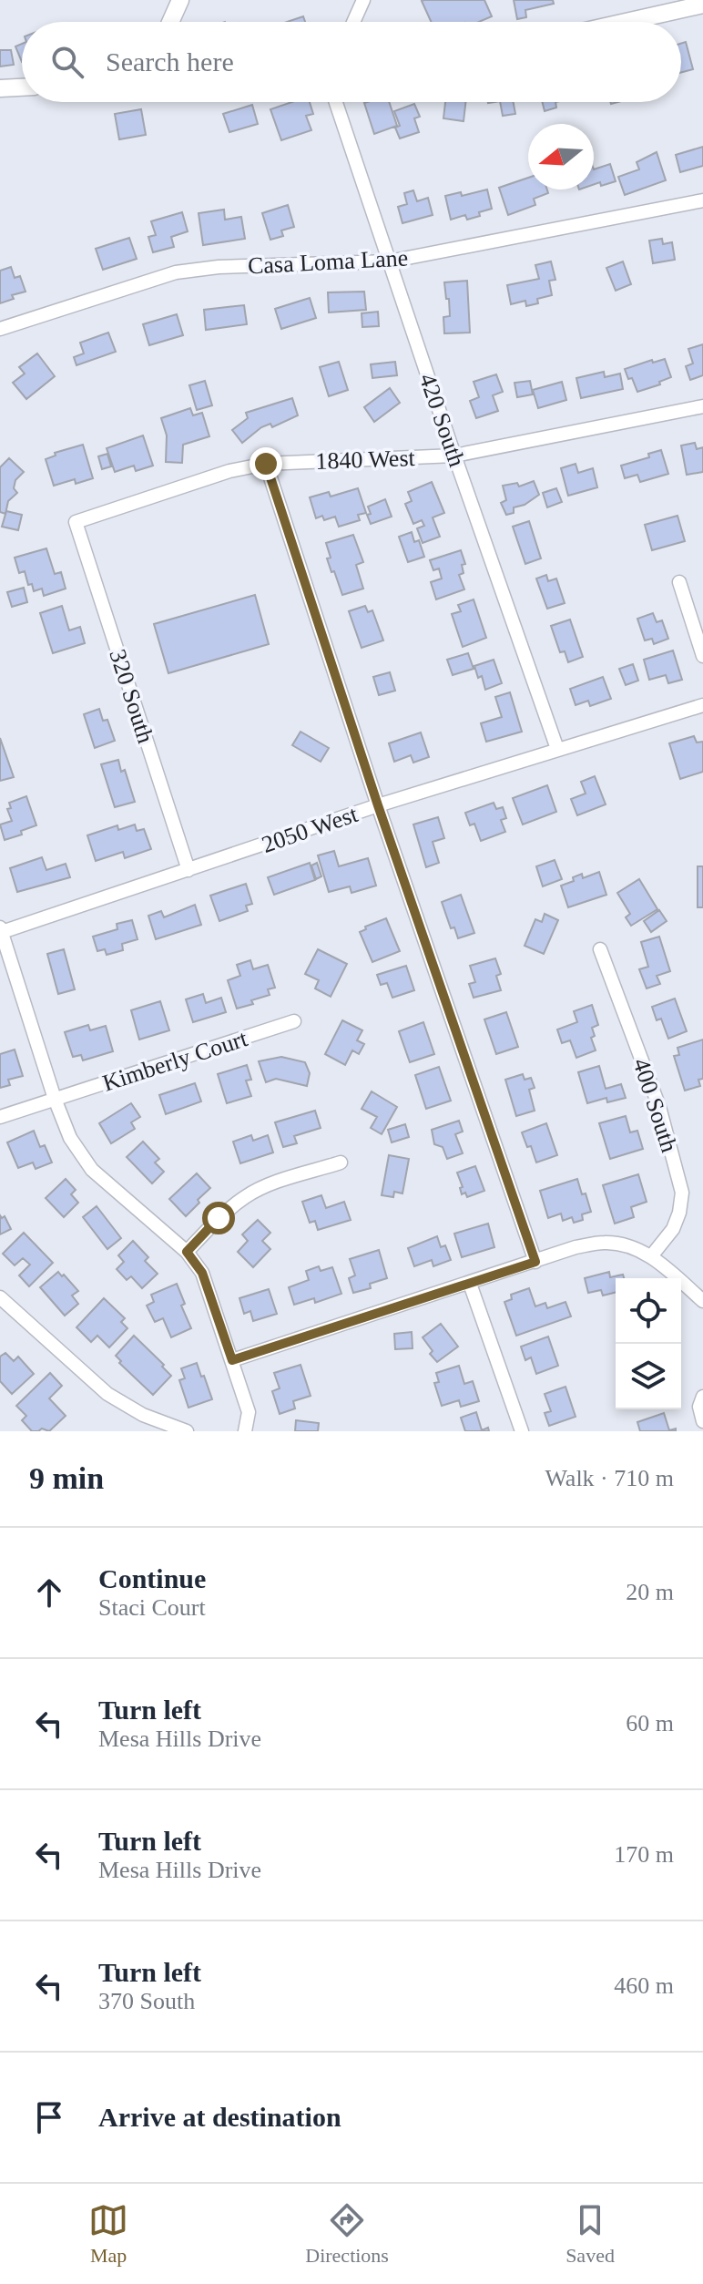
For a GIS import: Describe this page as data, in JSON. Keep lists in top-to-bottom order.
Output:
{
  "streets": {
    "street": [
      "Casa Loma Lane",
      "420 South",
      "1840 West",
      "320 South",
      "2050 West",
      "Kimberly Court",
      "400 South"
    ]
  },
  "crossings": [
    ["Casa Loma Lane", "420 South"],
    ["420 South", "1840 West"],
    ["420 South", "2050 West"],
    ["1840 West", "320 South"],
    ["320 South", "2050 West"]
  ],
  "north": "left",
  "page": {
    "search": "Search here",
    "heading": ["9 min", "Walk · 710 m"],
    "list": [
      ["Continue", "Staci Court", "20 m"],
      ["Turn left", "Mesa Hills Drive", "60 m"],
      ["Turn left", "Mesa Hills Drive", "170 m"],
      ["Turn left", "370 South", "460 m"],
      "Arrive at destination"
    ],
    "nav": ["Map", "Directions", "Saved"]
  }
}
